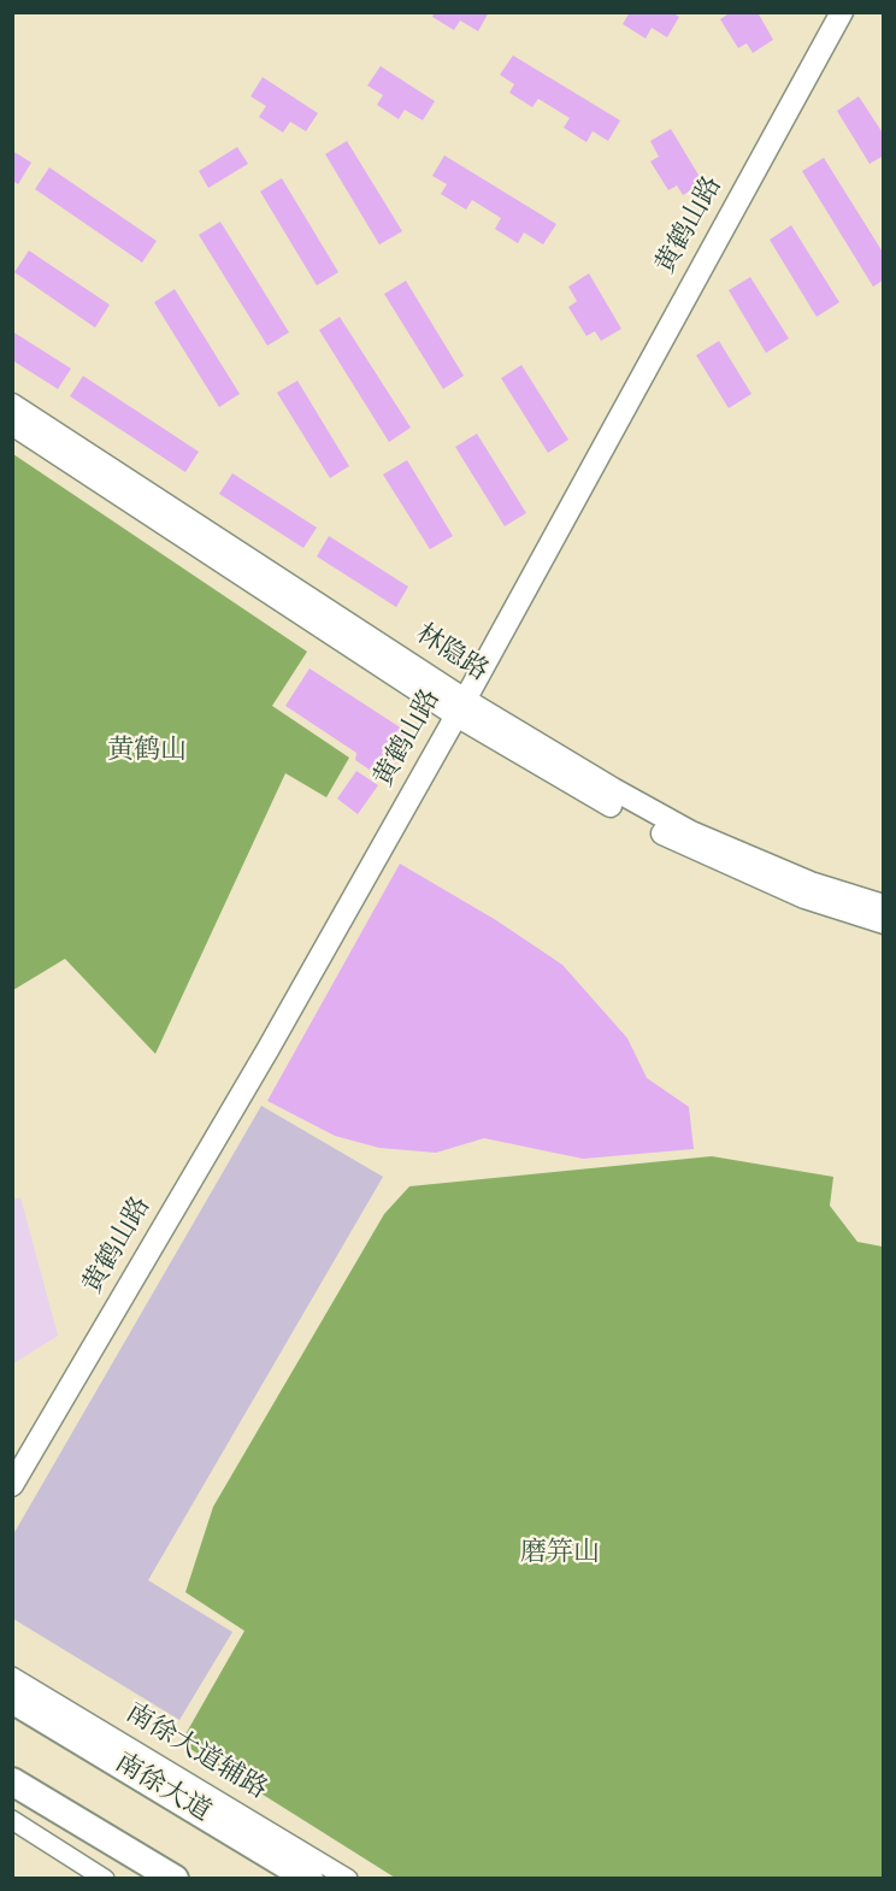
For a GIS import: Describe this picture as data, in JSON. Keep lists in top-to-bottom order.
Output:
{
  "streets": {
    "main road": ["南徐大道"],
    "street": ["黄鹤山路", "林隐路", "南徐大道辅路"]
  },
  "crossings": [
    ["黄鹤山路", "林隐路"]
  ],
  "parks": ["黄鹤山", "磨笄山"]
}
